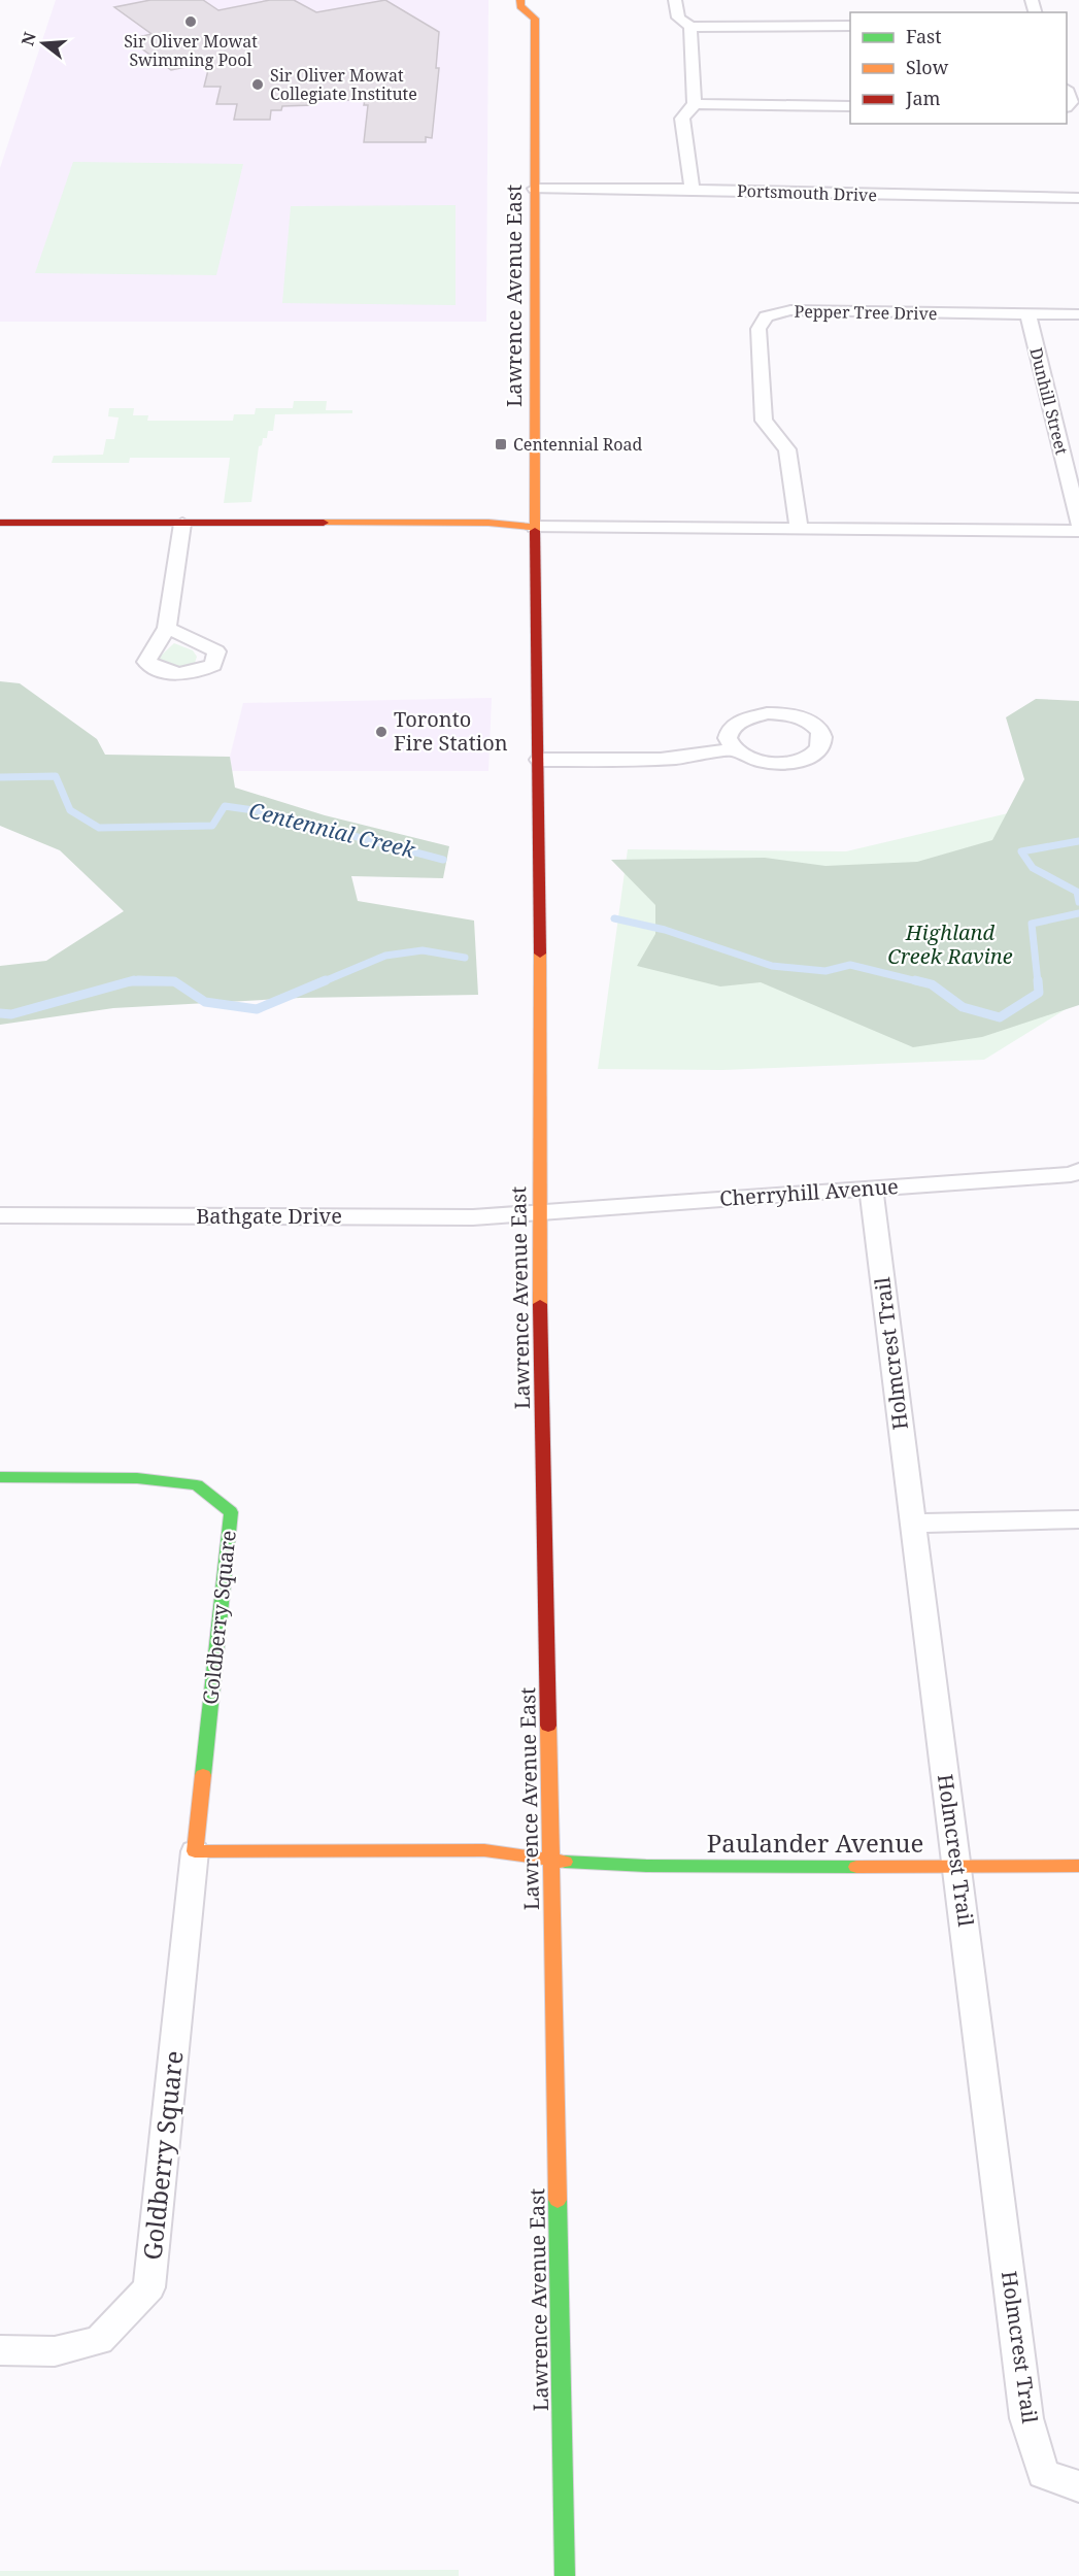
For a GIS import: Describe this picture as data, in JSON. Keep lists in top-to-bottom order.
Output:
{
  "streets": {
    "main road": ["Lawrence Avenue East", "Goldberry Square", "Paulander Avenue"],
    "street": [
      "Portsmouth Drive",
      "Pepper Tree Drive",
      "Dunhill Street",
      "Cherryhill Avenue",
      "Bathgate Drive",
      "Holmcrest Trail"
    ]
  },
  "crossings": [
    ["Portsmouth Drive", "Lawrence Avenue East"],
    ["Lawrence Avenue East", "Cherryhill Avenue"],
    ["Lawrence Avenue East", "Bathgate Drive"],
    ["Lawrence Avenue East", "Paulander Avenue"],
    ["Pepper Tree Drive", "Dunhill Street"],
    ["Cherryhill Avenue", "Bathgate Drive"],
    ["Cherryhill Avenue", "Holmcrest Trail"],
    ["Holmcrest Trail", "Paulander Avenue"]
  ],
  "water": ["Centennial Creek"],
  "parks": ["Highland Creek Ravine"],
  "places": {
    "other": ["Sir Oliver Mowat Swimming Pool", "Sir Oliver Mowat Collegiate Institute", "Toronto Fire Station"],
    "transit": ["Centennial Road"]
  },
  "legend": ["Fast", "Slow", "Jam"],
  "north": "left"
}
